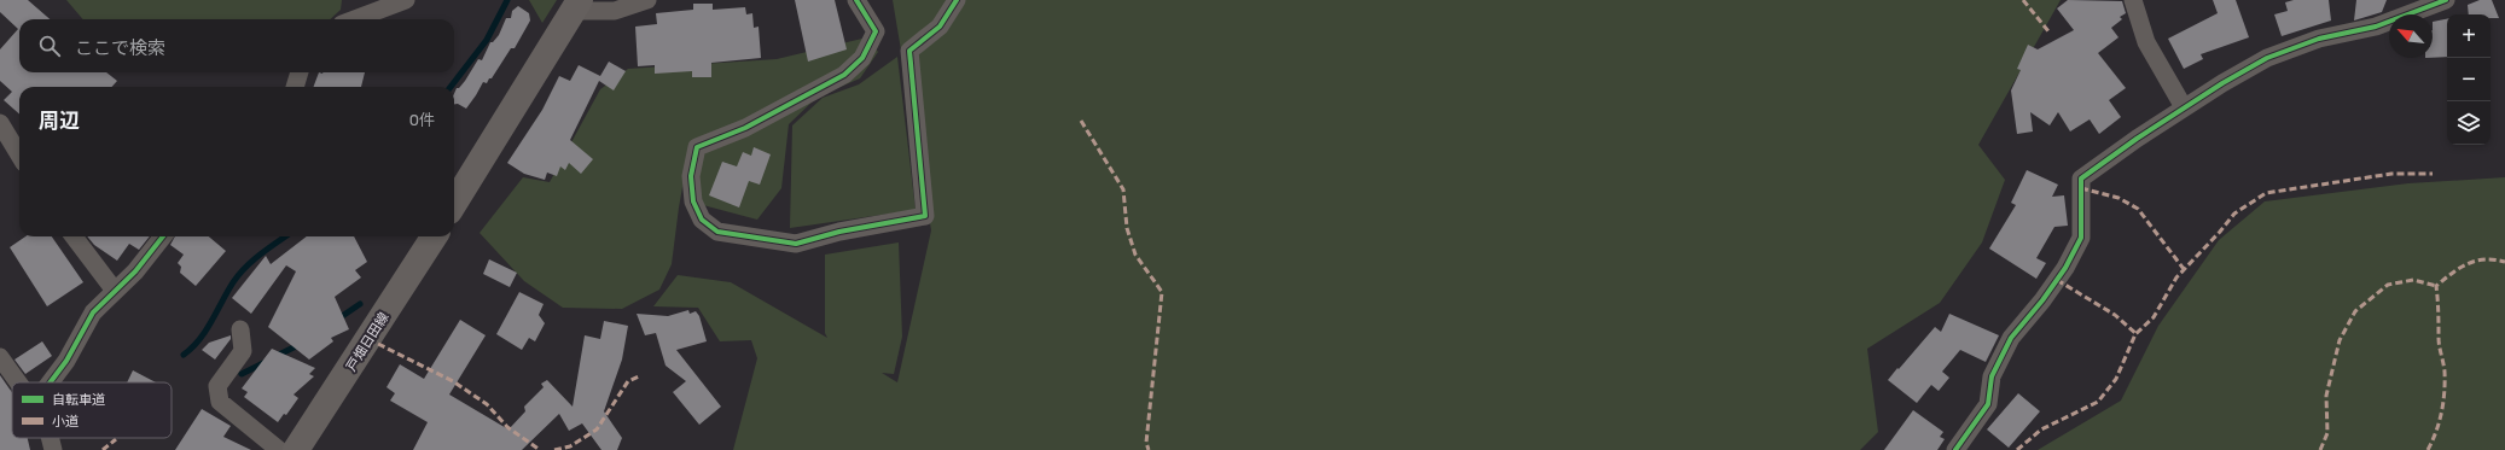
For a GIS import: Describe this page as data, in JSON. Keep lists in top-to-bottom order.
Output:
{
  "streets": {
    "main road": ["戸畑日田線"]
  },
  "legend": ["自転車道", "小道"],
  "north": "top left",
  "page": {
    "map_buttons": ["+", "−"],
    "search": "ここで検索",
    "heading": ["周辺", "0件"]
  }
}
